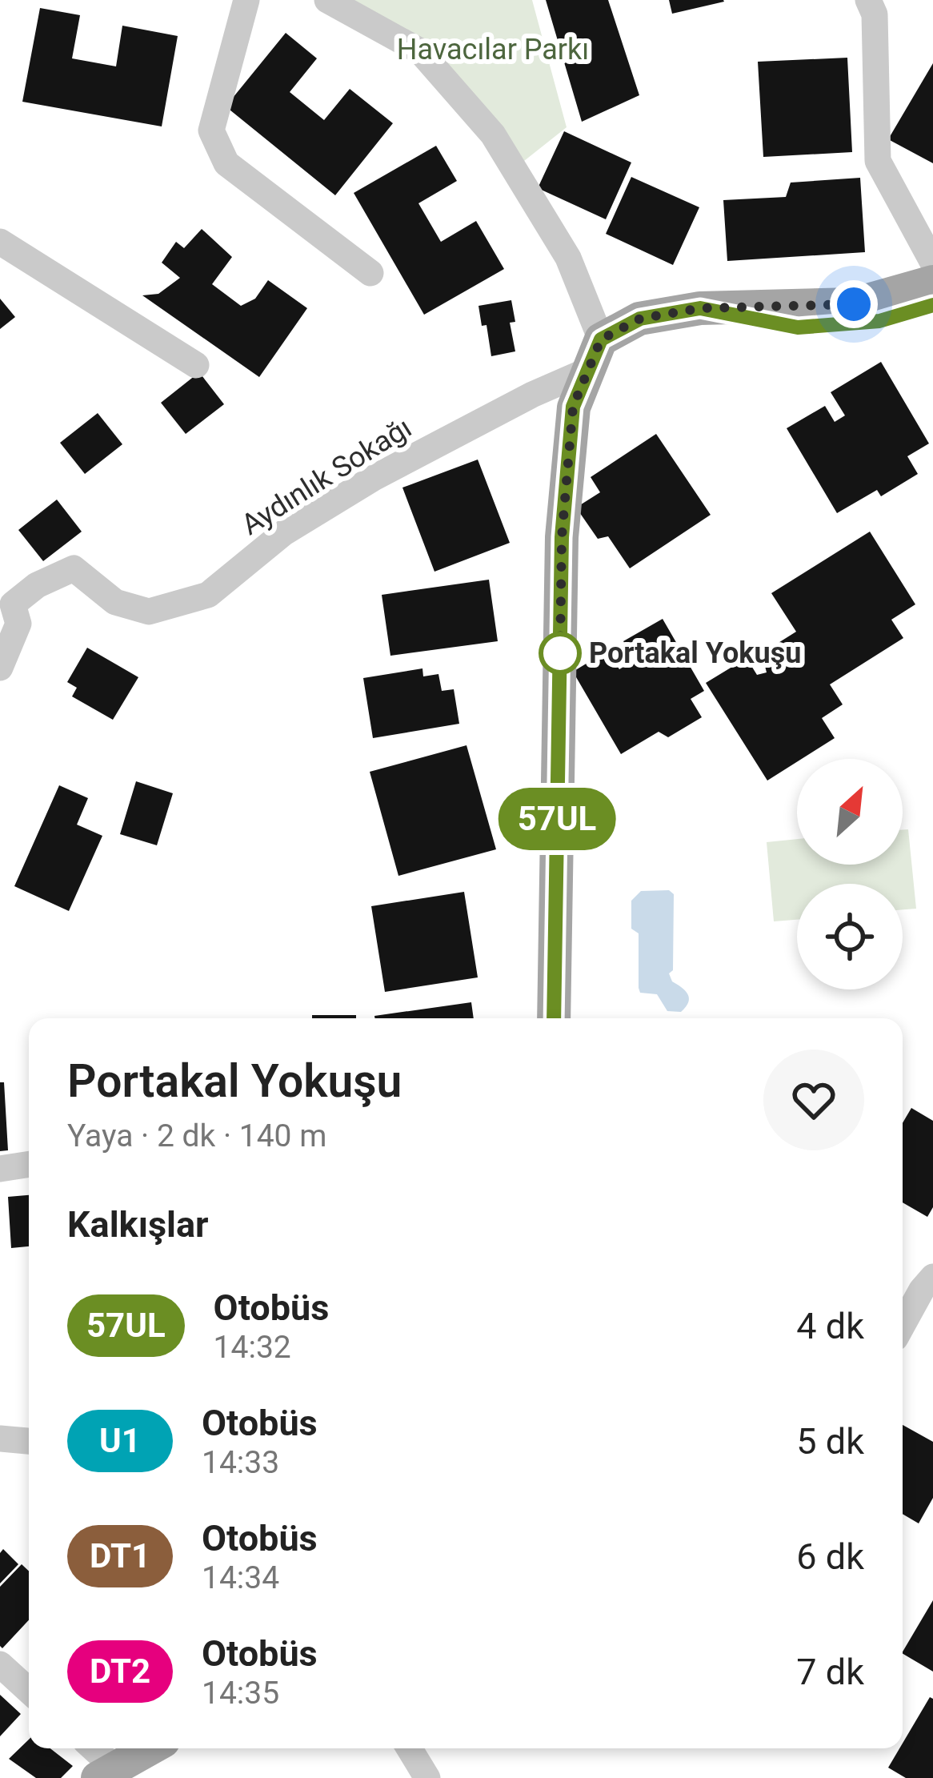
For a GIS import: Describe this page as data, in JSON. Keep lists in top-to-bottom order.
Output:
{
  "streets": {
    "street": ["Aydınlık Sokağı"]
  },
  "parks": ["Havacılar Parkı"],
  "places": ["Portakal Yokuşu"],
  "lines": ["bus line 57UL"],
  "north": "top right",
  "page": {
    "on_map": "57UL",
    "heading": [
      ["Portakal Yokuşu", "Yaya · 2 dk · 140 m"],
      "Kalkışlar"
    ],
    "list": [
      {
        "mark": "57UL",
        "name": "Otobüs",
        "note": "14:32",
        "value": "4 dk"
      },
      {
        "mark": "U1",
        "name": "Otobüs",
        "note": "14:33",
        "value": "5 dk"
      },
      {
        "mark": "DT1",
        "name": "Otobüs",
        "note": "14:34",
        "value": "6 dk"
      },
      {
        "mark": "DT2",
        "name": "Otobüs",
        "note": "14:35",
        "value": "7 dk"
      }
    ]
  }
}
